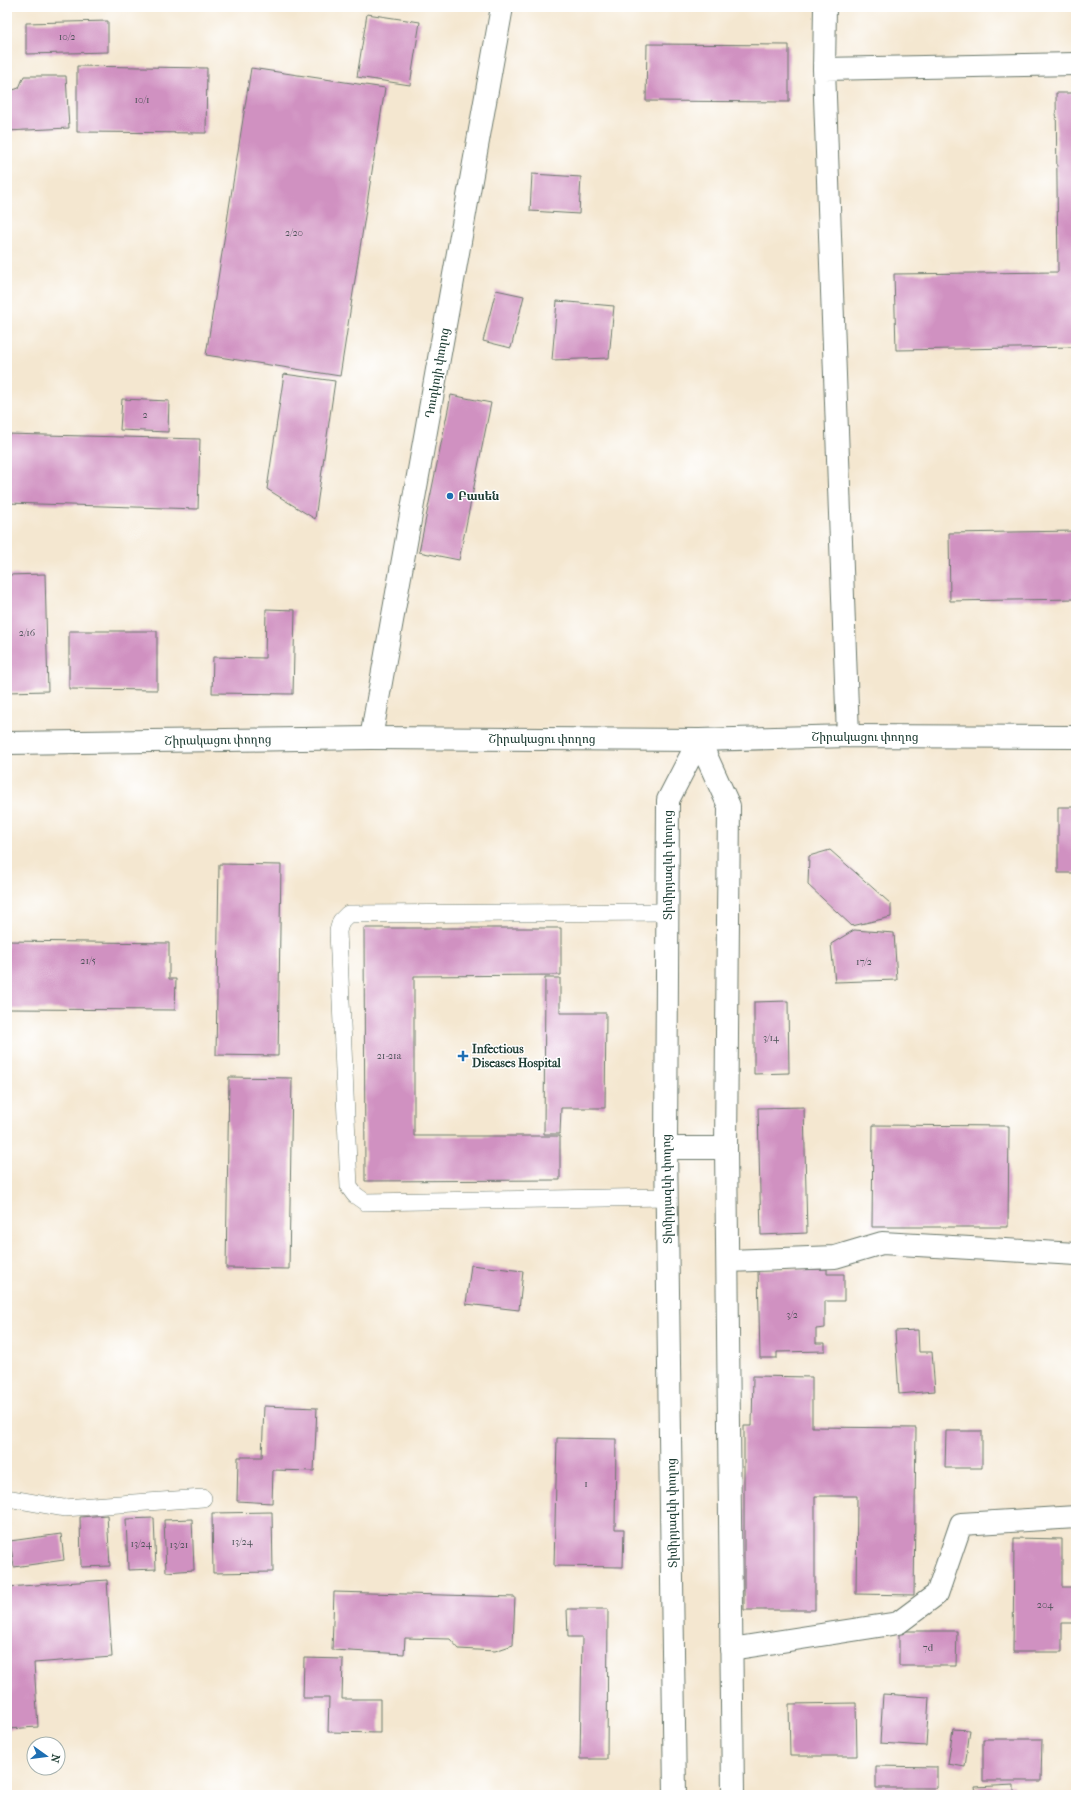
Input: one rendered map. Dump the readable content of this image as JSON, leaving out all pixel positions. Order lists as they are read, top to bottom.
{
  "streets": {
    "street": ["Դուդկոյի փողոց", "Շիրակացու փողոց", "Տիմիրյազևի փողոց"]
  },
  "crossings": [
    ["Դուդկոյի փողոց", "Շիրակացու փողոց"],
    ["Շիրակացու փողոց", "Տիմիրյազևի փողոց"]
  ],
  "places": {
    "other": ["Բասեն"],
    "health": ["Infectious Diseases Hospital"]
  },
  "house_numbers": [
    "10/2",
    "10/1",
    "2/20",
    "2",
    "2/16",
    "21/5",
    "17/2",
    "3/14",
    "21-21a",
    "3/2",
    "1",
    "13/24",
    "13/24",
    "13/21",
    "204",
    "7d"
  ],
  "north": "right"
}
